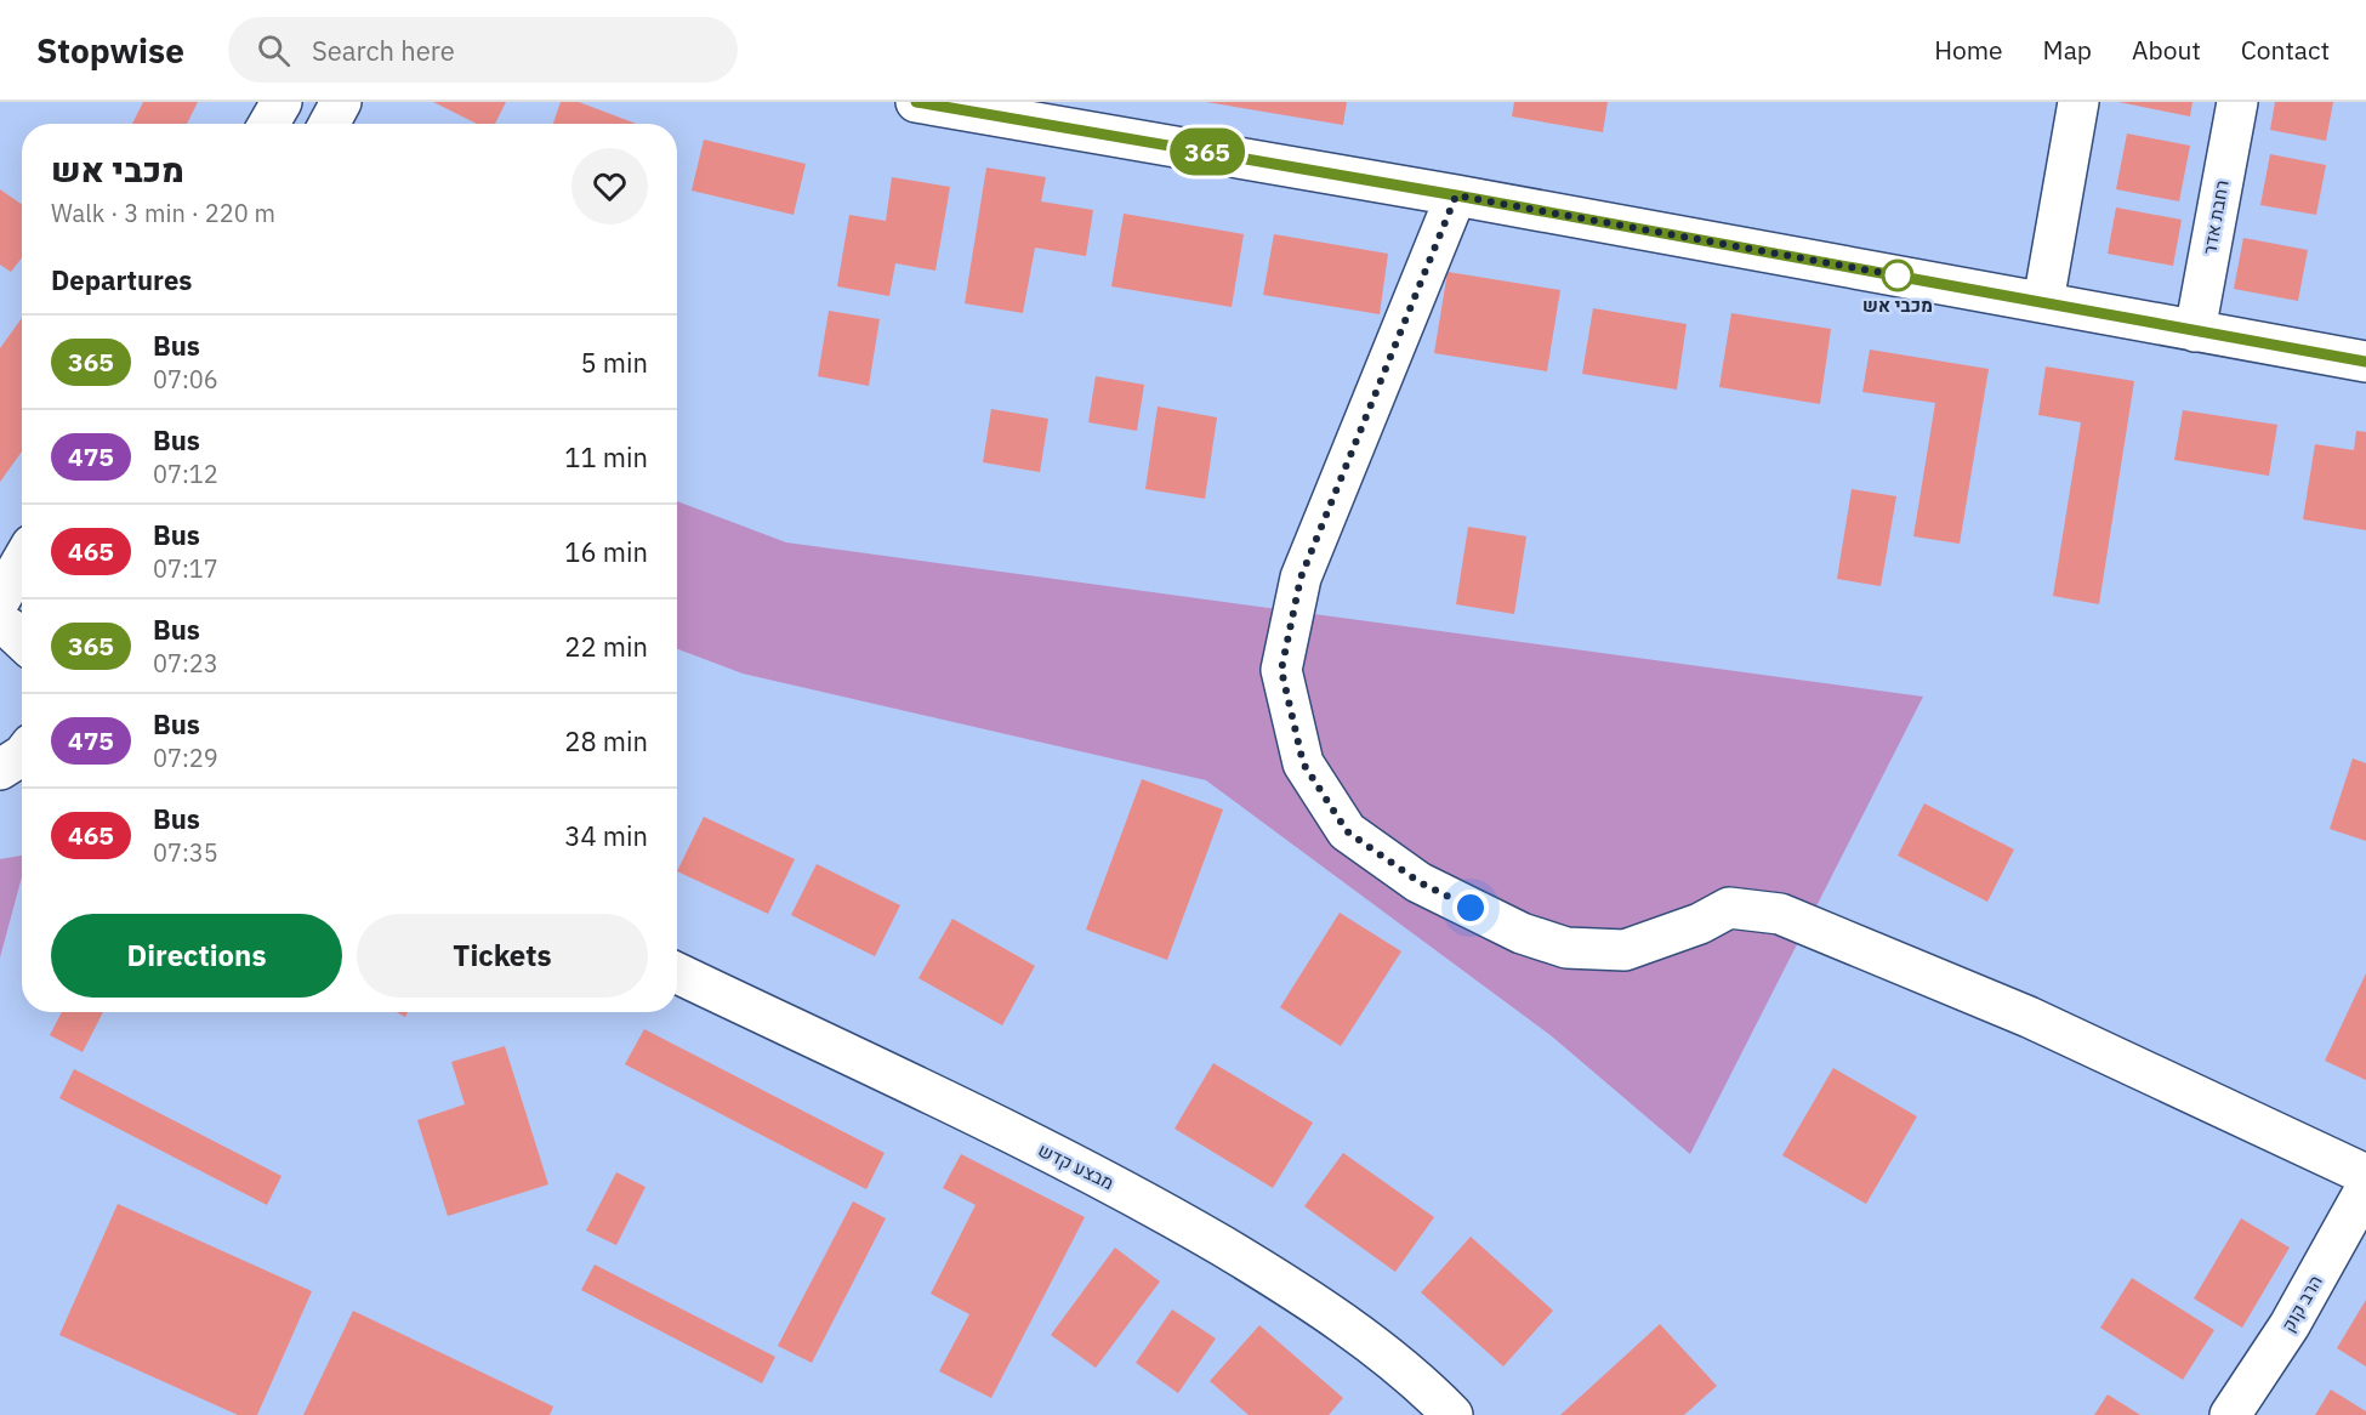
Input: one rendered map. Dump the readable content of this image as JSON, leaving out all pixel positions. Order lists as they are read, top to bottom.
{
  "streets": {
    "street": ["רחבת אדר", "מבצע קדש", "הרב קוק"]
  },
  "places": ["מכבי אש"],
  "lines": ["bus line 365"],
  "page": {
    "header": "Stopwise",
    "search": "Search here",
    "nav": [
      "Home",
      "Map",
      "About",
      "Contact"
    ],
    "on_map": "365",
    "heading": [
      ["מכבי אש", "Walk · 3 min · 220 m"],
      "Departures"
    ],
    "list": [
      {
        "mark": "365",
        "name": "Bus",
        "note": "07:06",
        "value": "5 min"
      },
      {
        "mark": "475",
        "name": "Bus",
        "note": "07:12",
        "value": "11 min"
      },
      {
        "mark": "465",
        "name": "Bus",
        "note": "07:17",
        "value": "16 min"
      },
      {
        "mark": "365",
        "name": "Bus",
        "note": "07:23",
        "value": "22 min"
      },
      {
        "mark": "475",
        "name": "Bus",
        "note": "07:29",
        "value": "28 min"
      },
      {
        "mark": "465",
        "name": "Bus",
        "note": "07:35",
        "value": "34 min"
      }
    ],
    "buttons": ["Directions", "Tickets"]
  }
}
